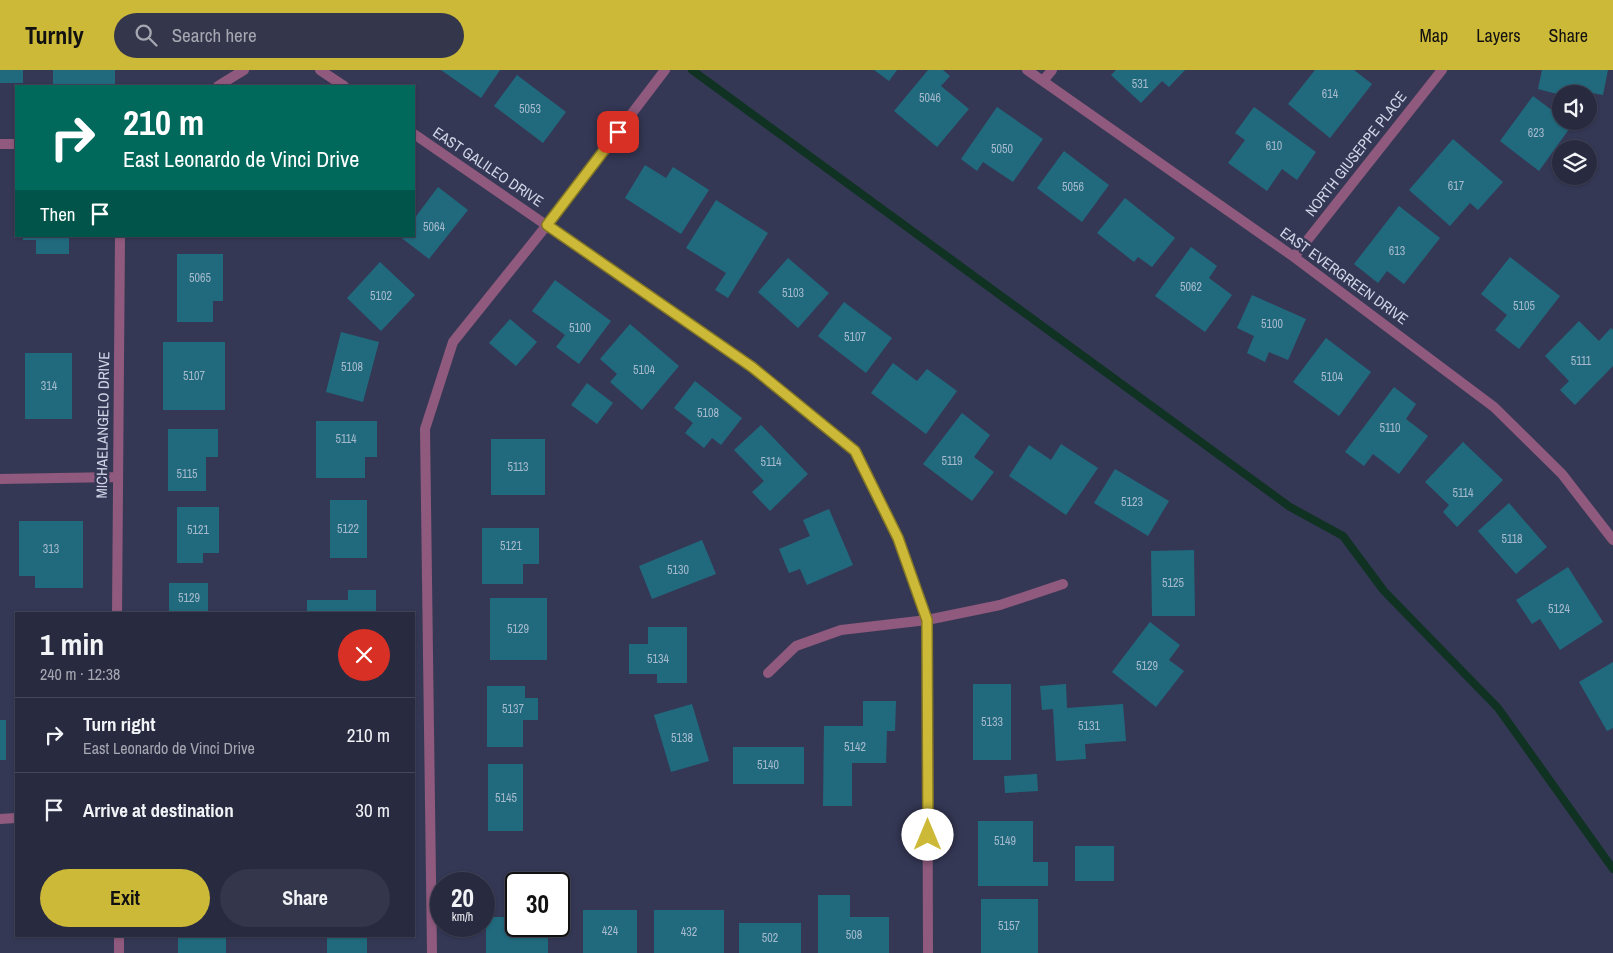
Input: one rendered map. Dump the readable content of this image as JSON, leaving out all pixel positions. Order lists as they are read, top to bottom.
{
  "streets": {
    "street": [
      "NORTH GIUSEPPE PLACE",
      "EAST GALILEO DRIVE",
      "EAST EVERGREEN DRIVE",
      "MICHAELANGELO DRIVE"
    ]
  },
  "crossings": [
    ["NORTH GIUSEPPE PLACE", "EAST EVERGREEN DRIVE"]
  ],
  "house_numbers": [
    "531",
    "614",
    "5046",
    "5053",
    "623",
    "610",
    "5050",
    "617",
    "5056",
    "5064",
    "613",
    "5065",
    "5062",
    "5103",
    "5102",
    "5105",
    "5100",
    "5100",
    "5107",
    "5111",
    "5108",
    "5104",
    "5107",
    "5104",
    "314",
    "5108",
    "5110",
    "5114",
    "5119",
    "5114",
    "5113",
    "5115",
    "5114",
    "5123",
    "5122",
    "5121",
    "5118",
    "5121",
    "313",
    "5130",
    "5125",
    "5129",
    "5124",
    "5129",
    "5134",
    "5129",
    "5137",
    "5133",
    "5131",
    "5138",
    "5142",
    "5140",
    "5145",
    "5149",
    "5157",
    "424",
    "432",
    "508",
    "502"
  ],
  "page": {
    "header": "Turnly",
    "search": "Search here",
    "nav": ["Map", "Layers", "Share"],
    "turn": ["210 m", "East Leonardo de Vinci Drive"],
    "then": "Then",
    "heading": ["1 min", "240 m · 12:38"],
    "list": [
      {
        "name": "Turn right",
        "note": "East Leonardo de Vinci Drive",
        "value": "210 m"
      },
      {
        "name": "Arrive at destination",
        "value": "30 m"
      }
    ],
    "buttons": ["Exit", "Share"],
    "speed": "20 km/h",
    "limit": "30"
  }
}
